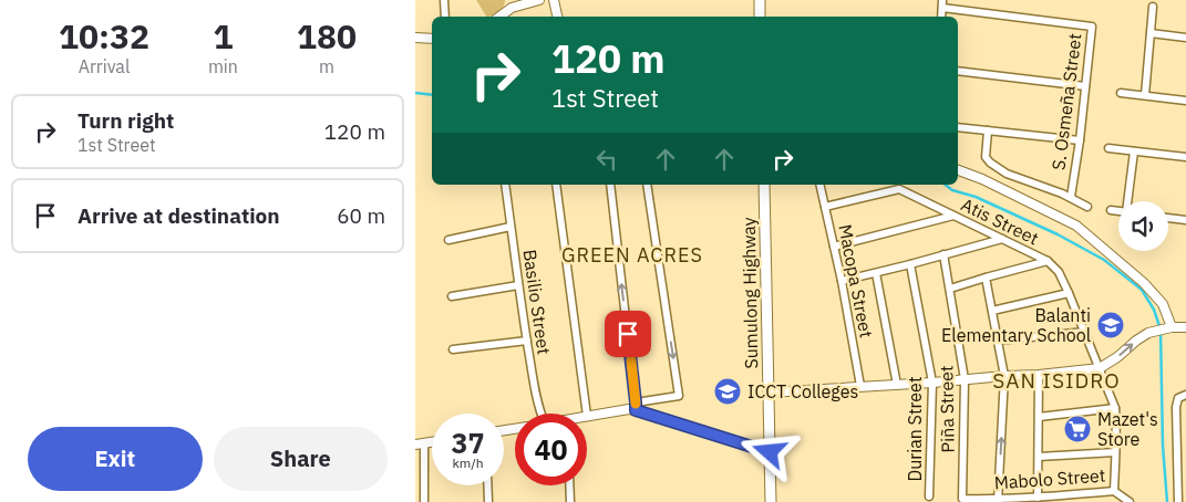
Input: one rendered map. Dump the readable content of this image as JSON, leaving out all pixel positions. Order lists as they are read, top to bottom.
{
  "streets": {
    "main road": ["Sumulong Highway"],
    "street": [
      "S. Osmeña Street",
      "Atis Street",
      "Macopa Street",
      "Basilio Street",
      "Piña Street",
      "Durian Street",
      "Mabolo Street"
    ]
  },
  "crossings": [
    ["Atis Street", "Macopa Street"],
    ["Atis Street", "Mabolo Street"],
    ["Piña Street", "Mabolo Street"]
  ],
  "districts": ["GREEN ACRES", "SAN ISIDRO"],
  "places": {
    "school or university": ["Balanti Elementary School", "ICCT Colleges"],
    "supermarket": ["Mazet's Store"]
  },
  "page": {
    "eta": [
      "10:32",
      "Arrival",
      "1",
      "min",
      "180",
      "m"
    ],
    "turn": ["120 m", "1st Street"],
    "list": [
      {
        "name": "Turn right",
        "note": "1st Street",
        "value": "120 m"
      },
      {
        "name": "Arrive at destination",
        "value": "60 m"
      }
    ],
    "speed": "37 km/h",
    "limit": "40",
    "buttons": ["Exit", "Share"]
  }
}
